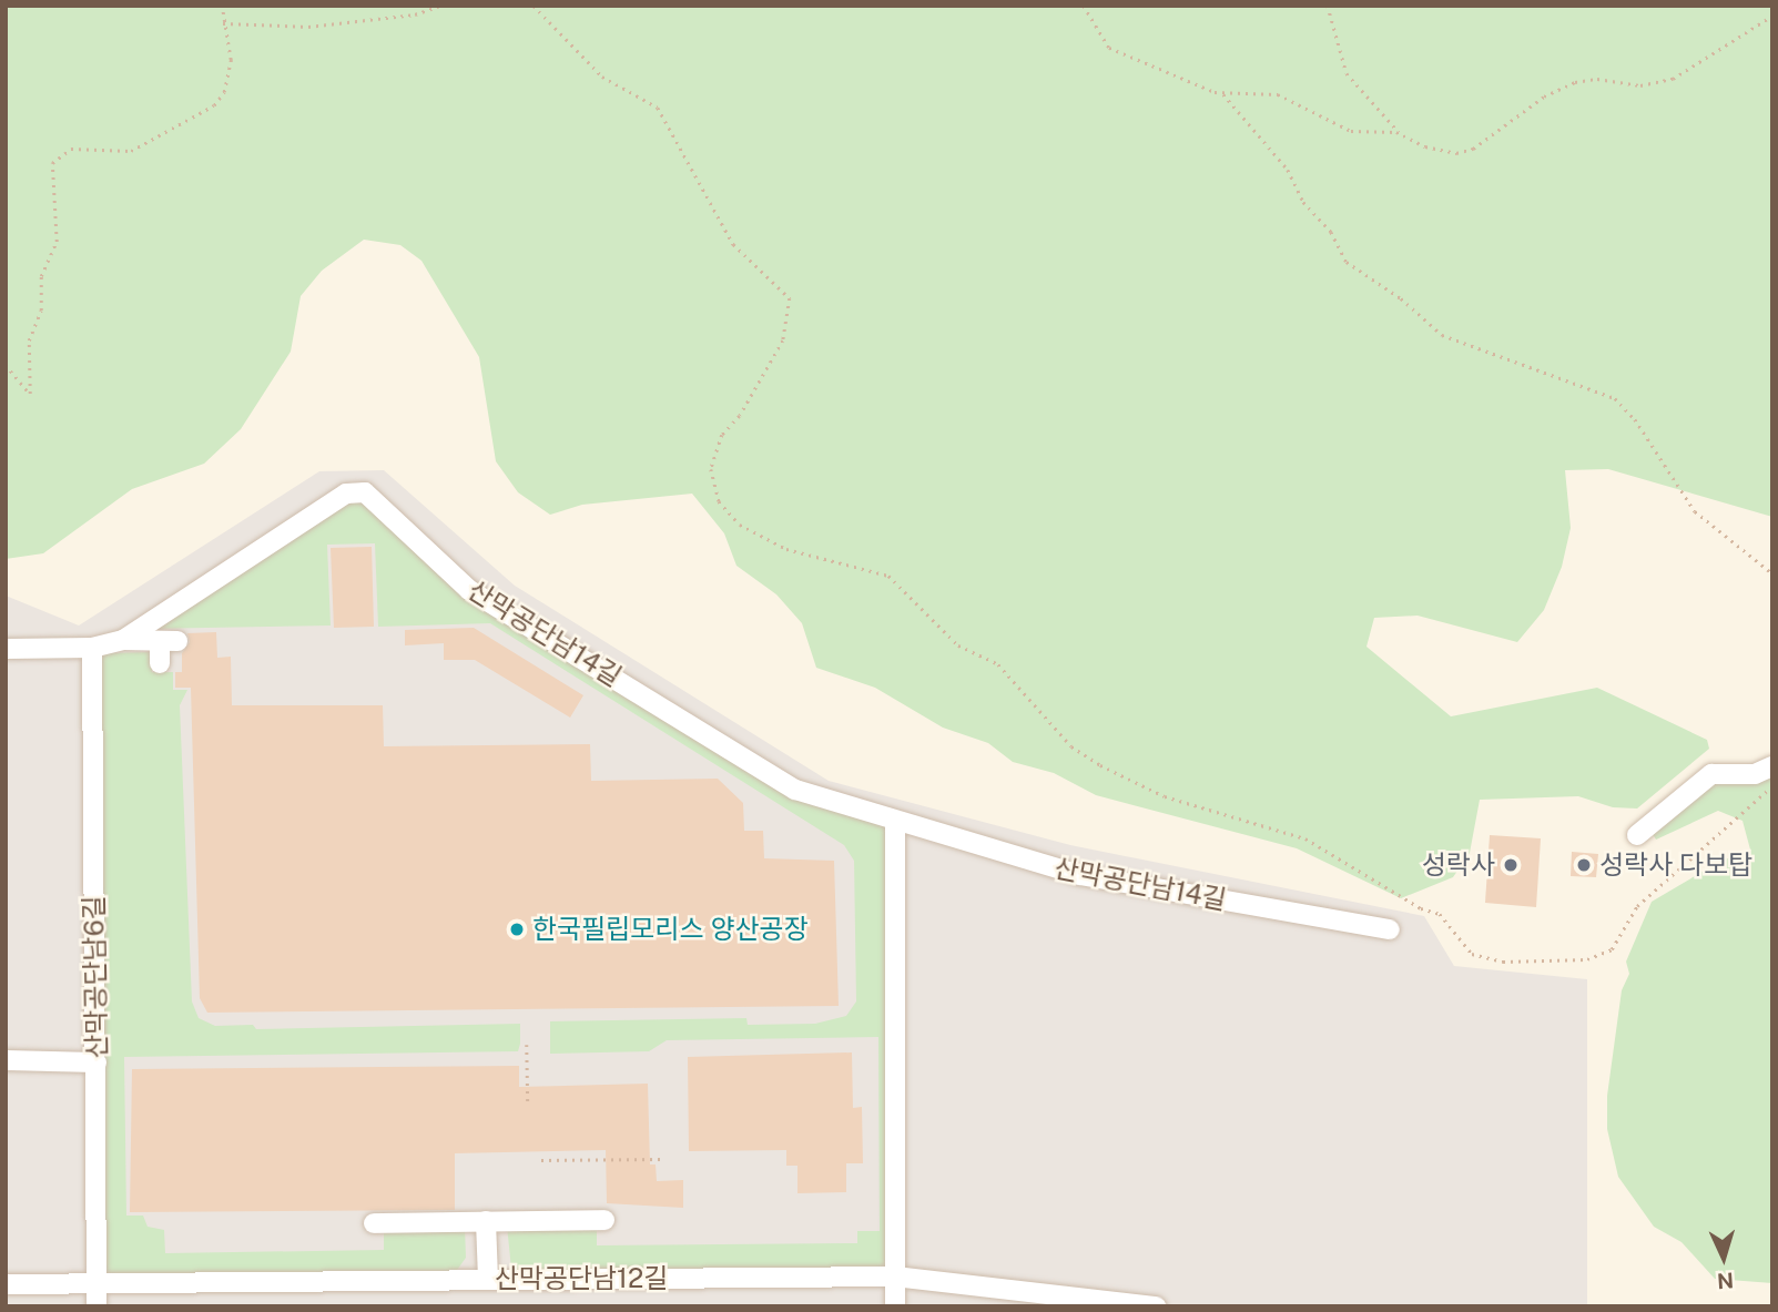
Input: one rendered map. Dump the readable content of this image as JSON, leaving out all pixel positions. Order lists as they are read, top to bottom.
{
  "streets": {
    "street": ["산막공단남14길", "산막공단남6길", "산막공단남12길"]
  },
  "crossings": [
    ["산막공단남14길", "산막공단남6길"],
    ["산막공단남6길", "산막공단남12길"]
  ],
  "places": ["성락사", "성락사 다보탑", "한국필립모리스 양산공장"],
  "north": "bottom"
}
